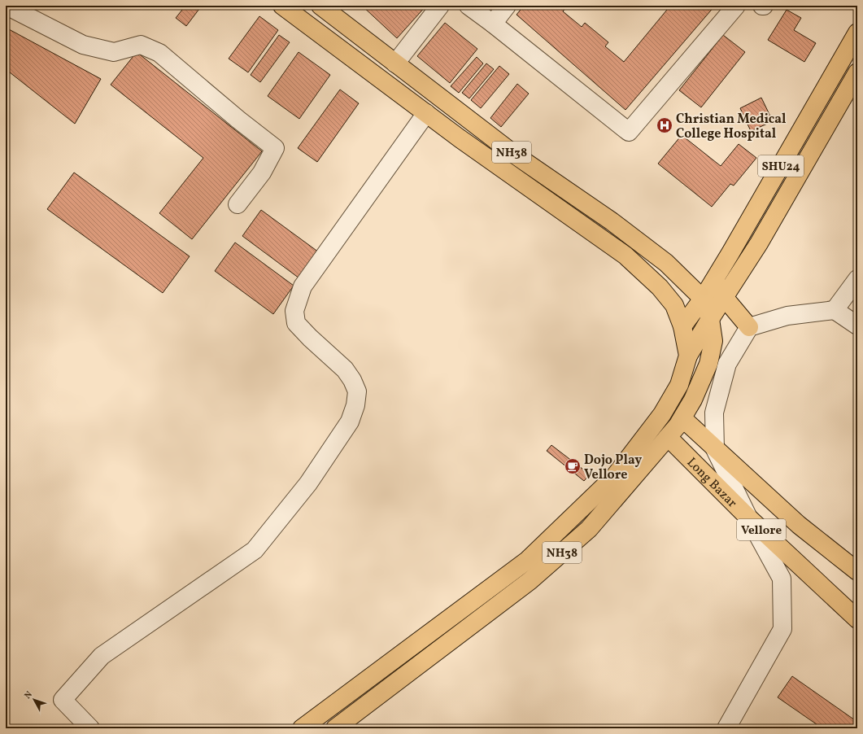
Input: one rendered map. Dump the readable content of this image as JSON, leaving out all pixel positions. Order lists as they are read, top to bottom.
{
  "streets": {
    "main road": [
      "NH38",
      "SHU24",
      "Long Bazar",
      "Vellore"
    ]
  },
  "crossings": [
    ["NH38", "SHU24"],
    ["NH38", "Long Bazar"]
  ],
  "places": {
    "hospital": ["Christian Medical College Hospital"],
    "cafe": ["Dojo Play Vellore"]
  },
  "north": "top left"
}
